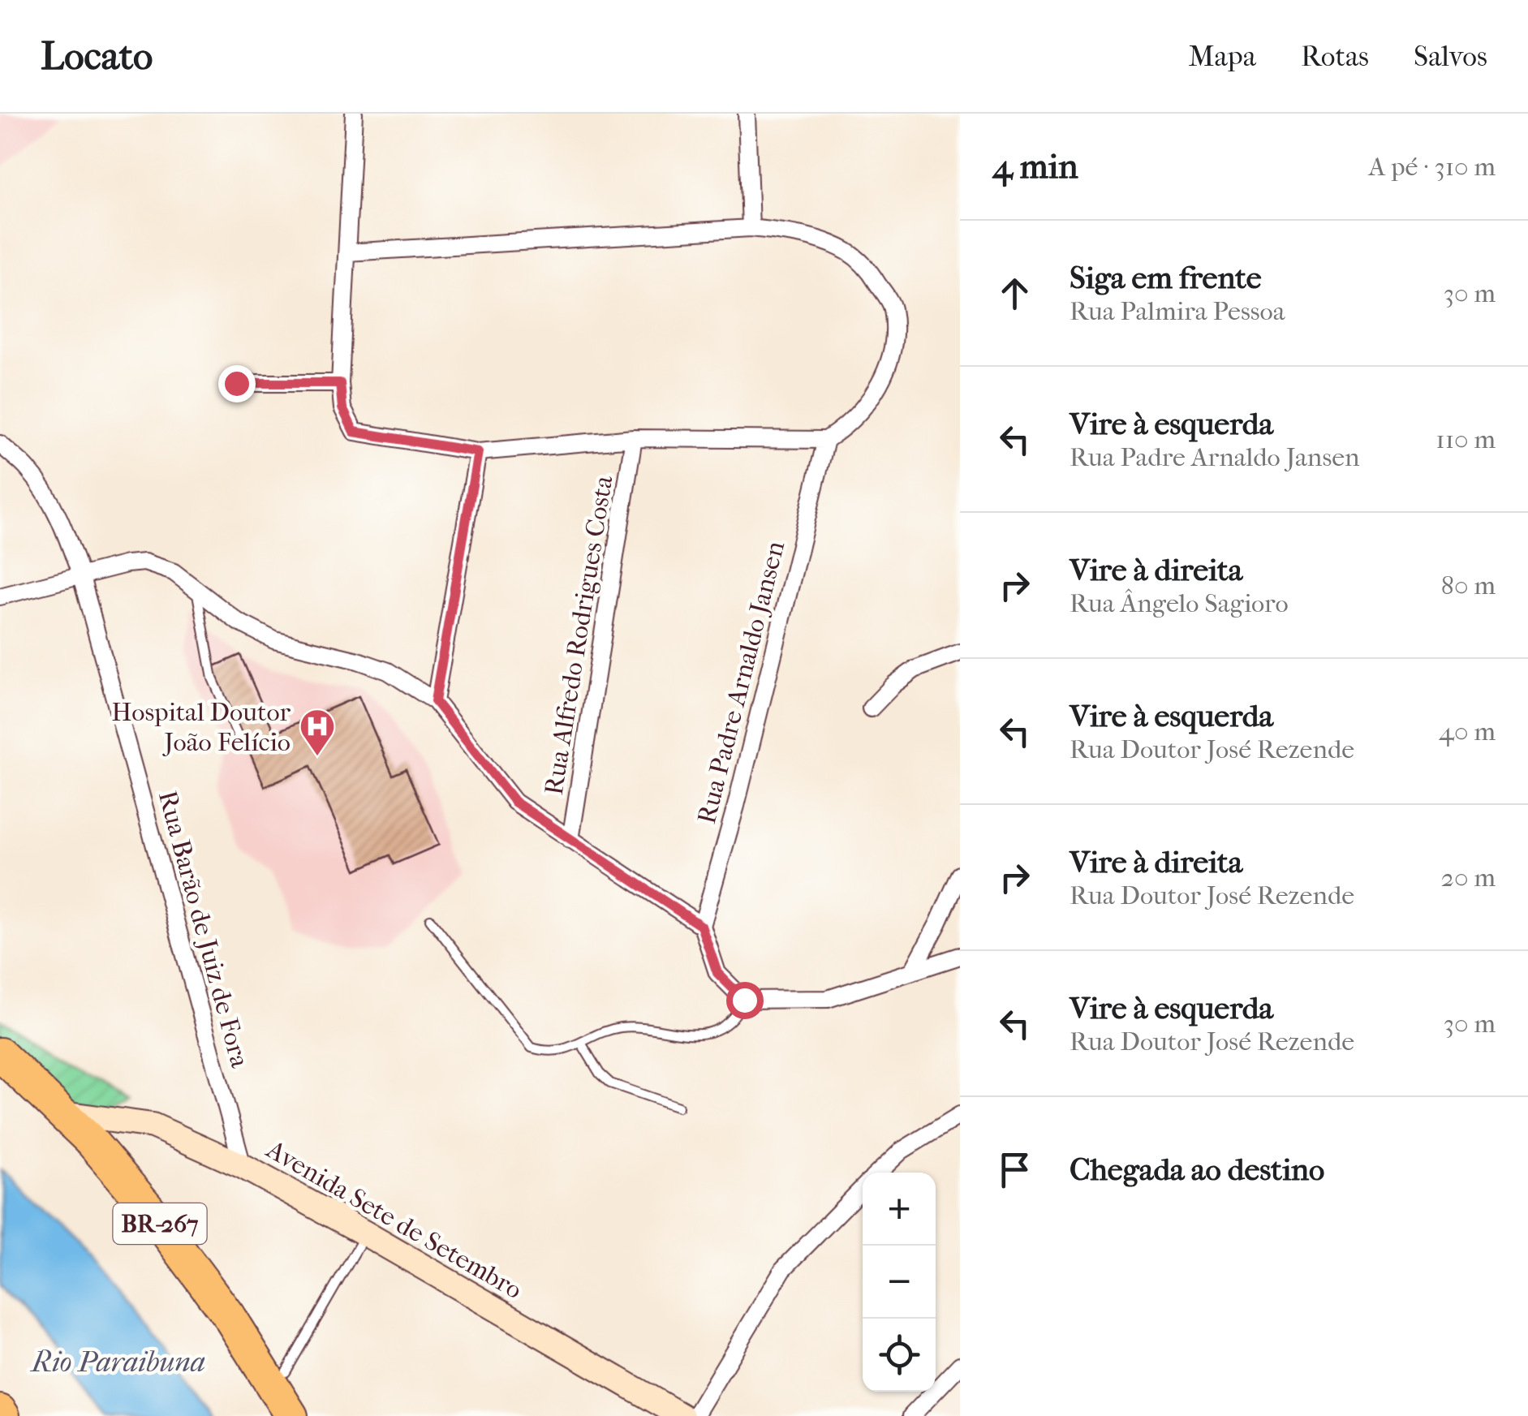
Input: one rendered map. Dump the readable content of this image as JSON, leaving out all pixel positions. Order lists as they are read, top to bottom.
{
  "streets": {
    "highway": ["BR-267"],
    "street": [
      "Rua Alfredo Rodrigues Costa",
      "Rua Padre Arnaldo Jansen",
      "Rua Barão de Juiz de Fora",
      "Avenida Sete de Setembro"
    ]
  },
  "crossings": [
    ["Rua Barão de Juiz de Fora", "Avenida Sete de Setembro"],
    ["Avenida Sete de Setembro", "BR-267"]
  ],
  "water": ["Rio Paraibuna"],
  "places": {
    "hospital": ["Hospital Doutor João Felício"]
  },
  "page": {
    "header": "Locato",
    "nav": ["Mapa", "Rotas", "Salvos"],
    "heading": ["4 min", "A pé · 310 m"],
    "list": [
      ["Siga em frente", "Rua Palmira Pessoa", "30 m"],
      ["Vire à esquerda", "Rua Padre Arnaldo Jansen", "110 m"],
      ["Vire à direita", "Rua Ângelo Sagioro", "80 m"],
      ["Vire à esquerda", "Rua Doutor José Rezende", "40 m"],
      ["Vire à direita", "Rua Doutor José Rezende", "20 m"],
      ["Vire à esquerda", "Rua Doutor José Rezende", "30 m"],
      "Chegada ao destino"
    ],
    "map_buttons": ["+", "−"]
  }
}
